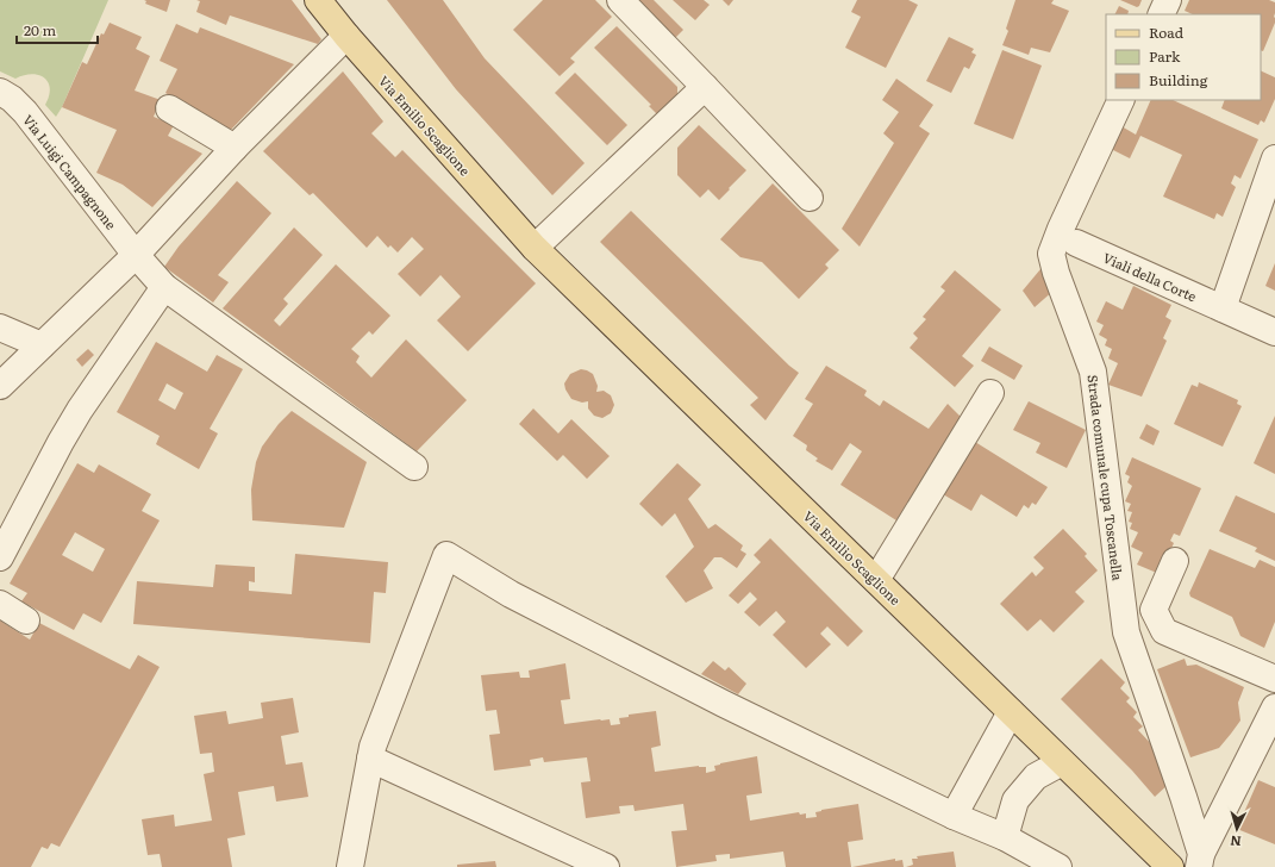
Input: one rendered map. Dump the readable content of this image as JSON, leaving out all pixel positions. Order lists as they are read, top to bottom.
{
  "streets": {
    "main road": ["Via Emilio Scaglione"],
    "street": ["Via Luigi Campagnone", "Viali della Corte", "Strada comunale cupa Toscanella"]
  },
  "legend": ["Road", "Park", "Building"],
  "scale_bar": "20 m",
  "north": "bottom"
}
